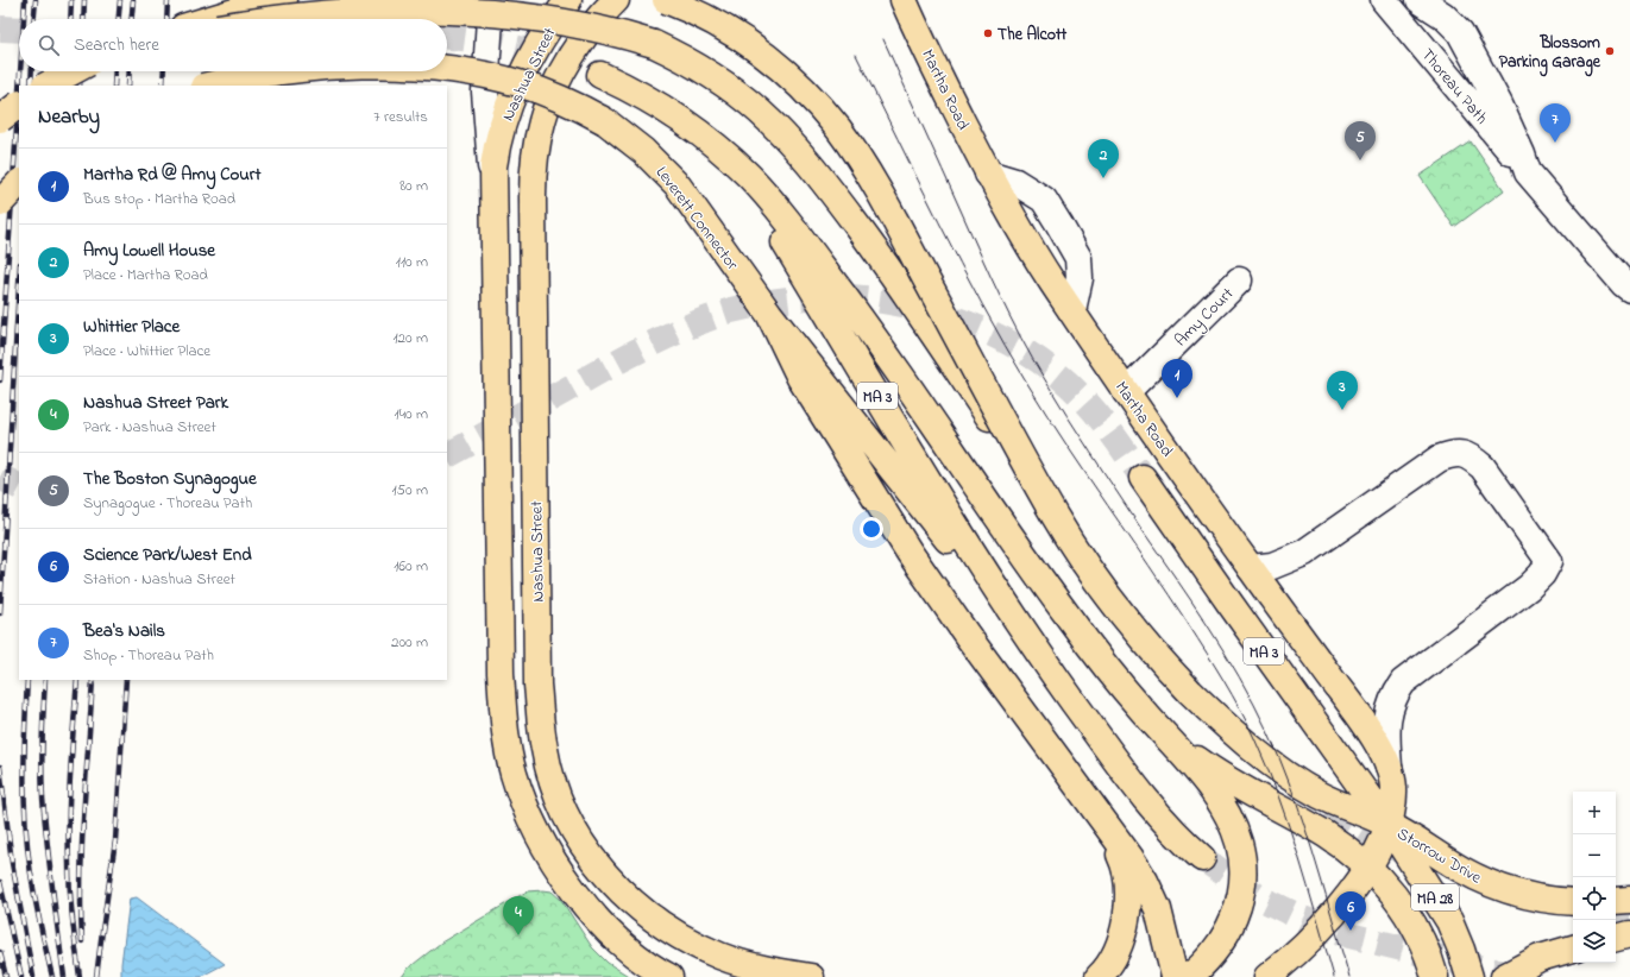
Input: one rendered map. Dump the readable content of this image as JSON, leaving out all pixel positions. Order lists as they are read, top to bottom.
{
  "streets": {
    "main road": [
      "Nashua Street",
      "Martha Road",
      "Leverett Connector",
      "MA 3",
      "Storrow Drive",
      "MA 28"
    ],
    "street": ["Thoreau Path", "Amy Court"]
  },
  "crossings": [
    ["Martha Road", "Amy Court"],
    ["Martha Road", "MA 3"],
    ["Martha Road", "Storrow Drive"],
    ["Martha Road", "MA 28"],
    ["MA 3", "Storrow Drive"],
    ["MA 3", "MA 28"],
    ["Storrow Drive", "MA 28"]
  ],
  "places": ["The Alcott", "Blossom Parking Garage"],
  "page": {
    "search": "Search here",
    "heading": ["Nearby", "7 results"],
    "pins": [
      "7",
      "5",
      "2",
      "1",
      "3",
      "6",
      "4"
    ],
    "list": [
      {
        "mark": "1",
        "name": "Martha Rd @ Amy Court",
        "note": "Bus stop · Martha Road",
        "value": "80 m"
      },
      {
        "mark": "2",
        "name": "Amy Lowell House",
        "note": "Place · Martha Road",
        "value": "110 m"
      },
      {
        "mark": "3",
        "name": "Whittier Place",
        "note": "Place · Whittier Place",
        "value": "120 m"
      },
      {
        "mark": "4",
        "name": "Nashua Street Park",
        "note": "Park · Nashua Street",
        "value": "140 m"
      },
      {
        "mark": "5",
        "name": "The Boston Synagogue",
        "note": "Synagogue · Thoreau Path",
        "value": "150 m"
      },
      {
        "mark": "6",
        "name": "Science Park/West End",
        "note": "Station · Nashua Street",
        "value": "160 m"
      },
      {
        "mark": "7",
        "name": "Bea's Nails",
        "note": "Shop · Thoreau Path",
        "value": "200 m"
      }
    ],
    "map_buttons": ["+", "−"]
  }
}
